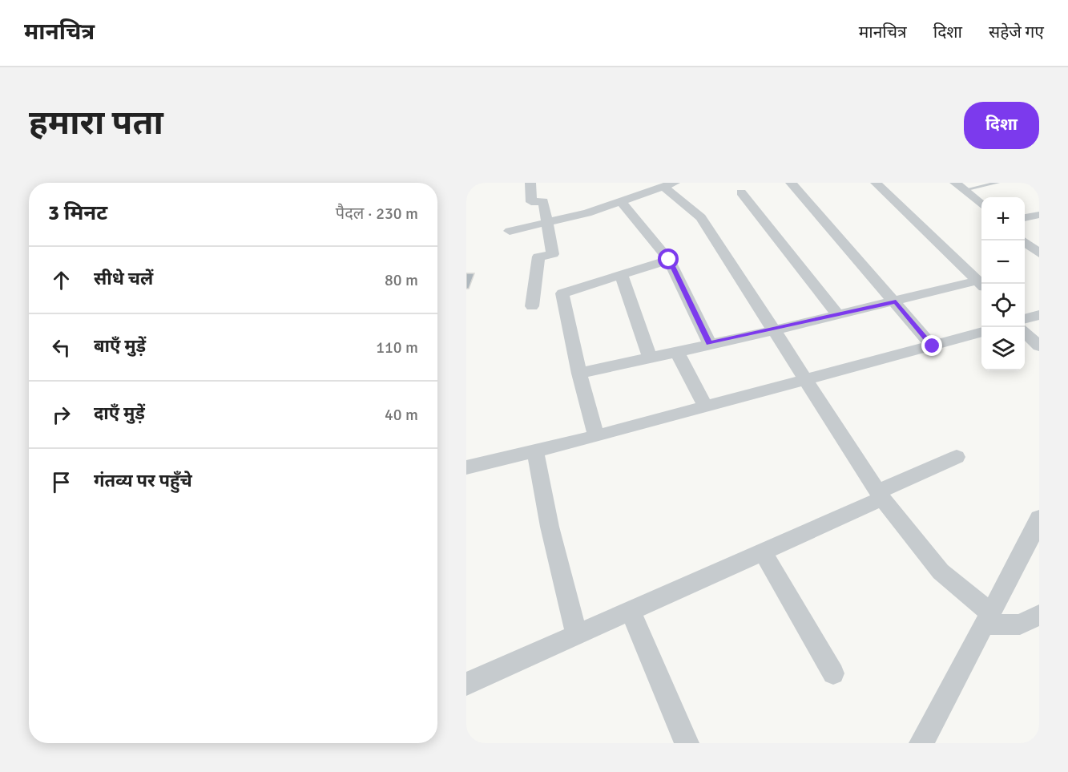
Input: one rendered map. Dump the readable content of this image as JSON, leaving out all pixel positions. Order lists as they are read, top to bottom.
{
  "page": {
    "header": "मानचित्र",
    "nav": ["मानचित्र", "दिशा", "सहेजे गए"],
    "buttons": "दिशा",
    "title": "हमारा पता",
    "heading": ["3 मिनट", "पैदल · 230 m"],
    "map_buttons": ["+", "−"],
    "list": [
      ["सीधे चलें", "80 m"],
      ["बाएँ मुड़ें", "110 m"],
      ["दाएँ मुड़ें", "40 m"],
      "गंतव्य पर पहुँचे"
    ]
  }
}
